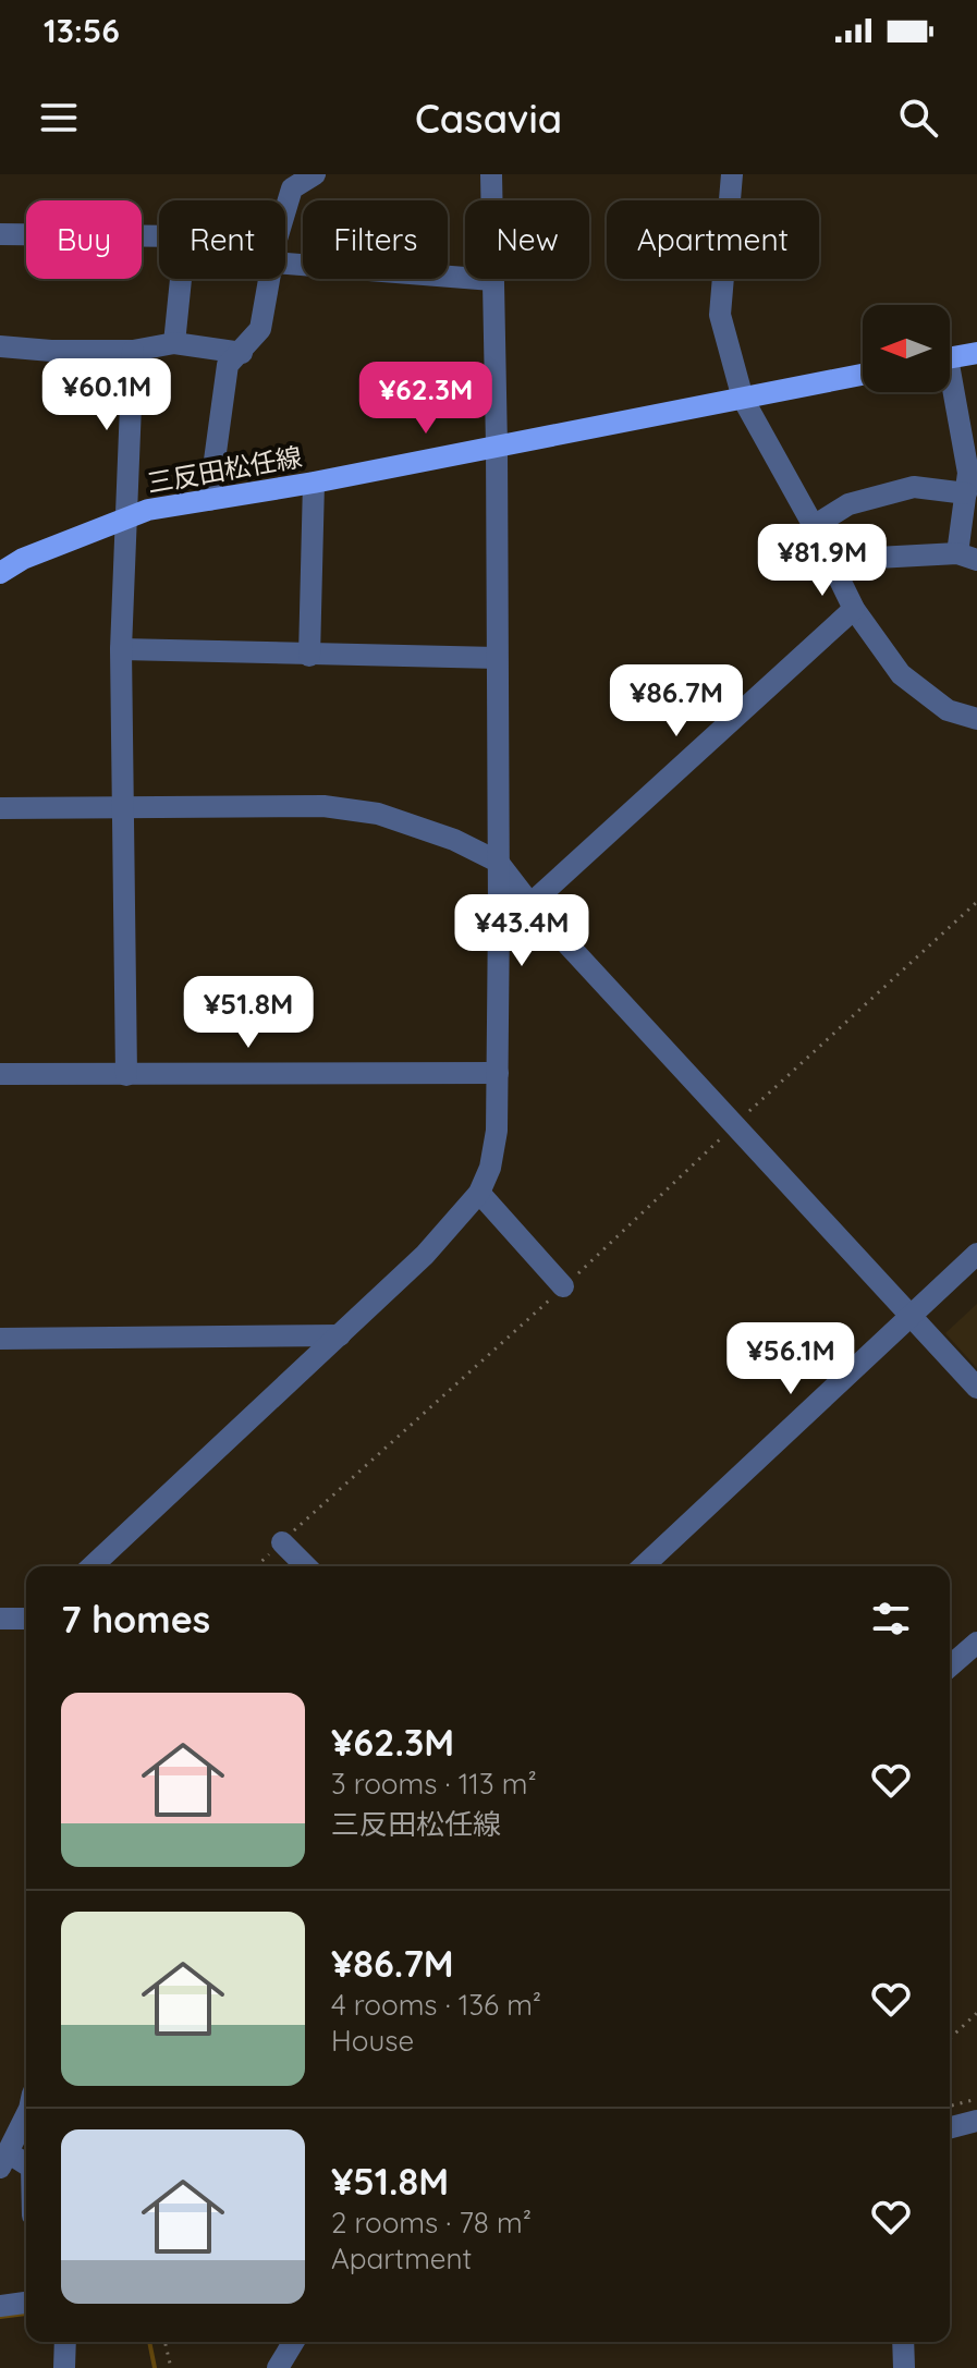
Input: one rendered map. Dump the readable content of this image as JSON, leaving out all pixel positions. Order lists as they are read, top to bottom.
{
  "streets": {
    "main road": ["三反田松任線"]
  },
  "north": "left",
  "page": {
    "status": "13:56",
    "header": "Casavia",
    "chip": [
      "Buy",
      "Rent",
      "Filters",
      "New",
      "Apartment"
    ],
    "price": [
      "¥60.1M",
      "¥62.3M",
      "¥81.9M",
      "¥86.7M",
      "¥43.4M",
      "¥51.8M",
      "¥56.1M"
    ],
    "heading": "7 homes",
    "list": [
      {
        "name": "¥62.3M",
        "note": "3 rooms · 113 m² · 三反田松任線"
      },
      {
        "name": "¥86.7M",
        "note": "4 rooms · 136 m² · House"
      },
      {
        "name": "¥51.8M",
        "note": "2 rooms · 78 m² · Apartment"
      }
    ]
  }
}
